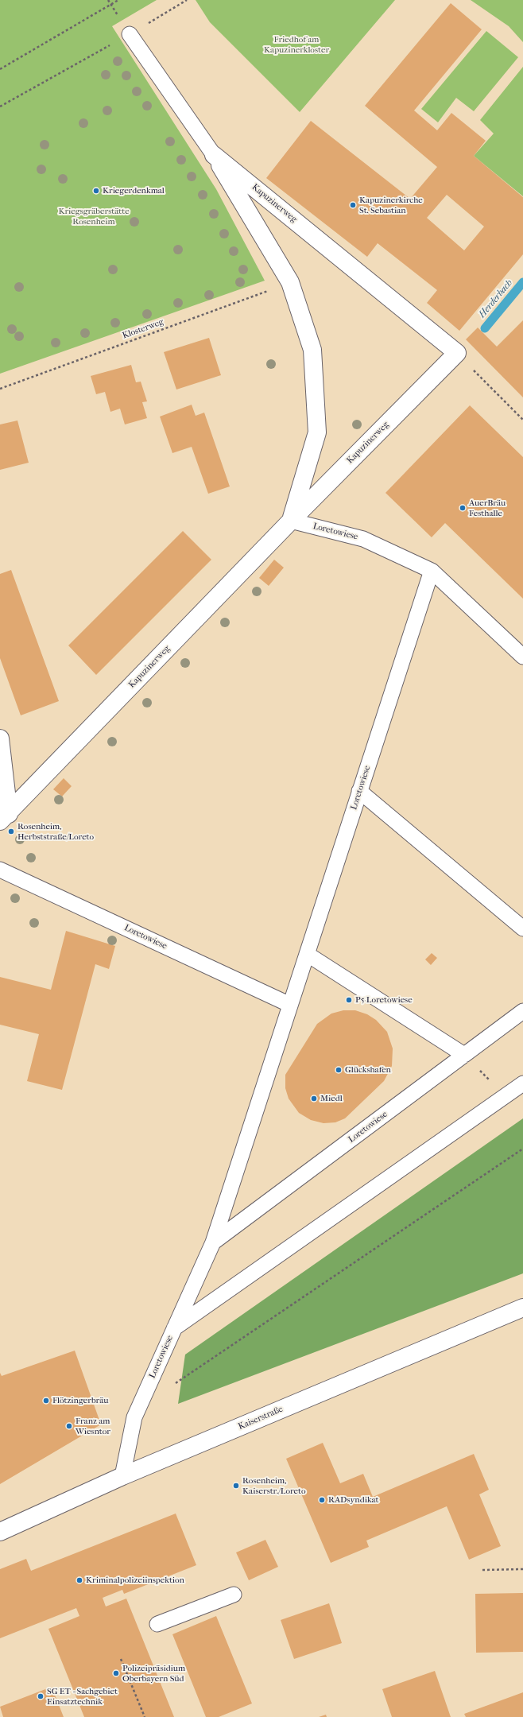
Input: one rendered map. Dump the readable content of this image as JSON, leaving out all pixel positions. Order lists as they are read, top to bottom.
{
  "streets": {
    "street": ["Kapuzinerweg", "Kaiserstraße"],
    "lane": ["Loretowiese"],
    "path": ["Klosterweg"]
  },
  "crossings": [
    ["Kapuzinerweg", "Klosterweg"],
    ["Kapuzinerweg", "Loretowiese"],
    ["Loretowiese", "Kaiserstraße"]
  ],
  "water": ["Herderbach"],
  "parks": ["Friedhof am Kapuzinerkloster", "Kriegsgräberstätte Rosenheim"],
  "places": [
    "Kriegerdenkmal",
    "Kapuzinerkirche St. Sebastian",
    "AuerBräu Festhalle",
    "Rosenheim, Herbststraße/Loreto",
    "P5 Loretowiese",
    "Glückshafen",
    "Miedl",
    "Flötzingerbräu",
    "Franz am Wiesntor",
    "Rosenheim, Kaiserstr./Loreto",
    "RADsyndikat",
    "Kriminalpolizeiinspektion",
    "Polizeipräsidium Oberbayern Süd",
    "SG ET - Sachgebiet Einsatztechnik"
  ]
}
